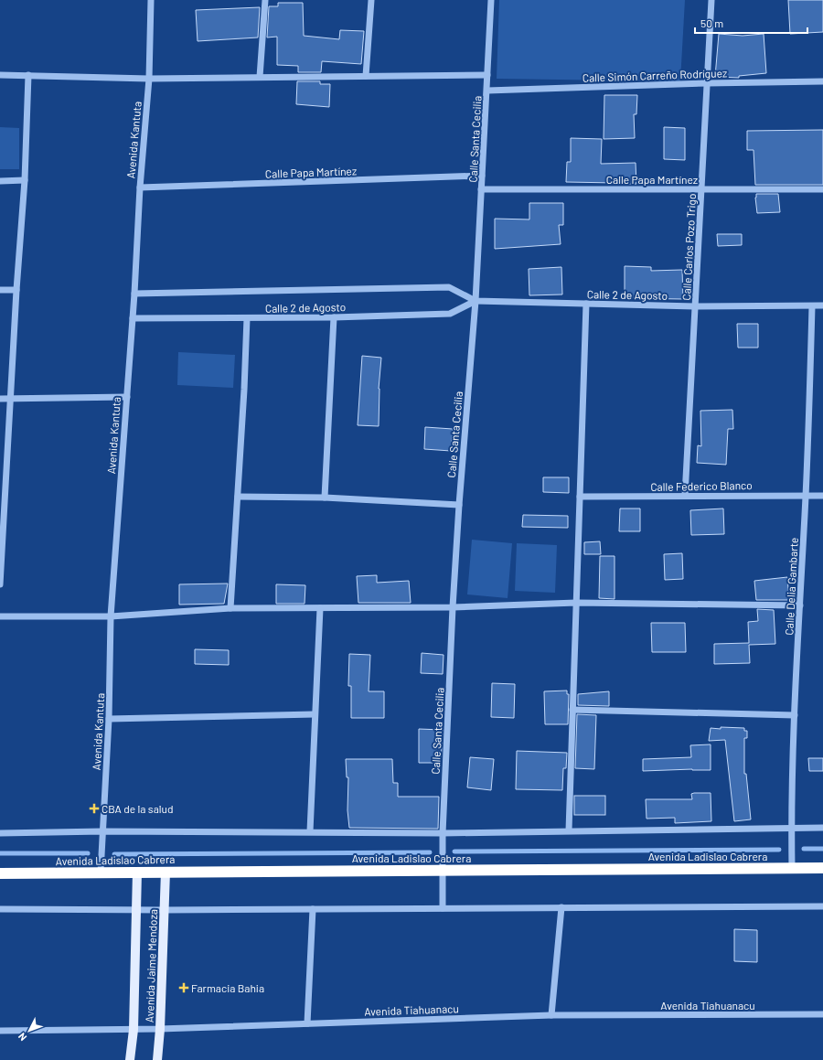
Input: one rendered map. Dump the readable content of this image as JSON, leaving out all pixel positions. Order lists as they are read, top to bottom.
{
  "streets": {
    "highway": ["Avenida Ladislao Cabrera"],
    "main road": ["Avenida Jaime Mendoza"],
    "street": [
      "Calle Simón Carreño Rodríguez",
      "Calle Santa Cecilia",
      "Avenida Kantuta",
      "Calle Papa Martínez",
      "Calle Carlos Pozo Trigo",
      "Calle 2 de Agosto",
      "Calle Federico Blanco",
      "Calle Delia Gambarte",
      "Avenida Tiahuanacu"
    ]
  },
  "crossings": [
    ["Calle Simón Carreño Rodríguez", "Calle Santa Cecilia"],
    ["Calle Simón Carreño Rodríguez", "Calle Carlos Pozo Trigo"],
    ["Calle Santa Cecilia", "Calle Papa Martínez"],
    ["Calle Santa Cecilia", "Calle 2 de Agosto"],
    ["Calle Santa Cecilia", "Avenida Ladislao Cabrera"],
    ["Avenida Kantuta", "Calle Papa Martínez"],
    ["Avenida Kantuta", "Calle 2 de Agosto"],
    ["Avenida Kantuta", "Avenida Ladislao Cabrera"],
    ["Calle Papa Martínez", "Calle Carlos Pozo Trigo"],
    ["Calle Carlos Pozo Trigo", "Calle 2 de Agosto"],
    ["Calle Carlos Pozo Trigo", "Calle Federico Blanco"],
    ["Calle 2 de Agosto", "Calle Delia Gambarte"],
    ["Calle Federico Blanco", "Calle Delia Gambarte"],
    ["Calle Delia Gambarte", "Avenida Ladislao Cabrera"],
    ["Avenida Ladislao Cabrera", "Avenida Jaime Mendoza"],
    ["Avenida Jaime Mendoza", "Avenida Tiahuanacu"]
  ],
  "places": {
    "health": ["CBA de la salud", "Farmacia Bahia"]
  },
  "scale_bar": "50 m",
  "north": "bottom left"
}
